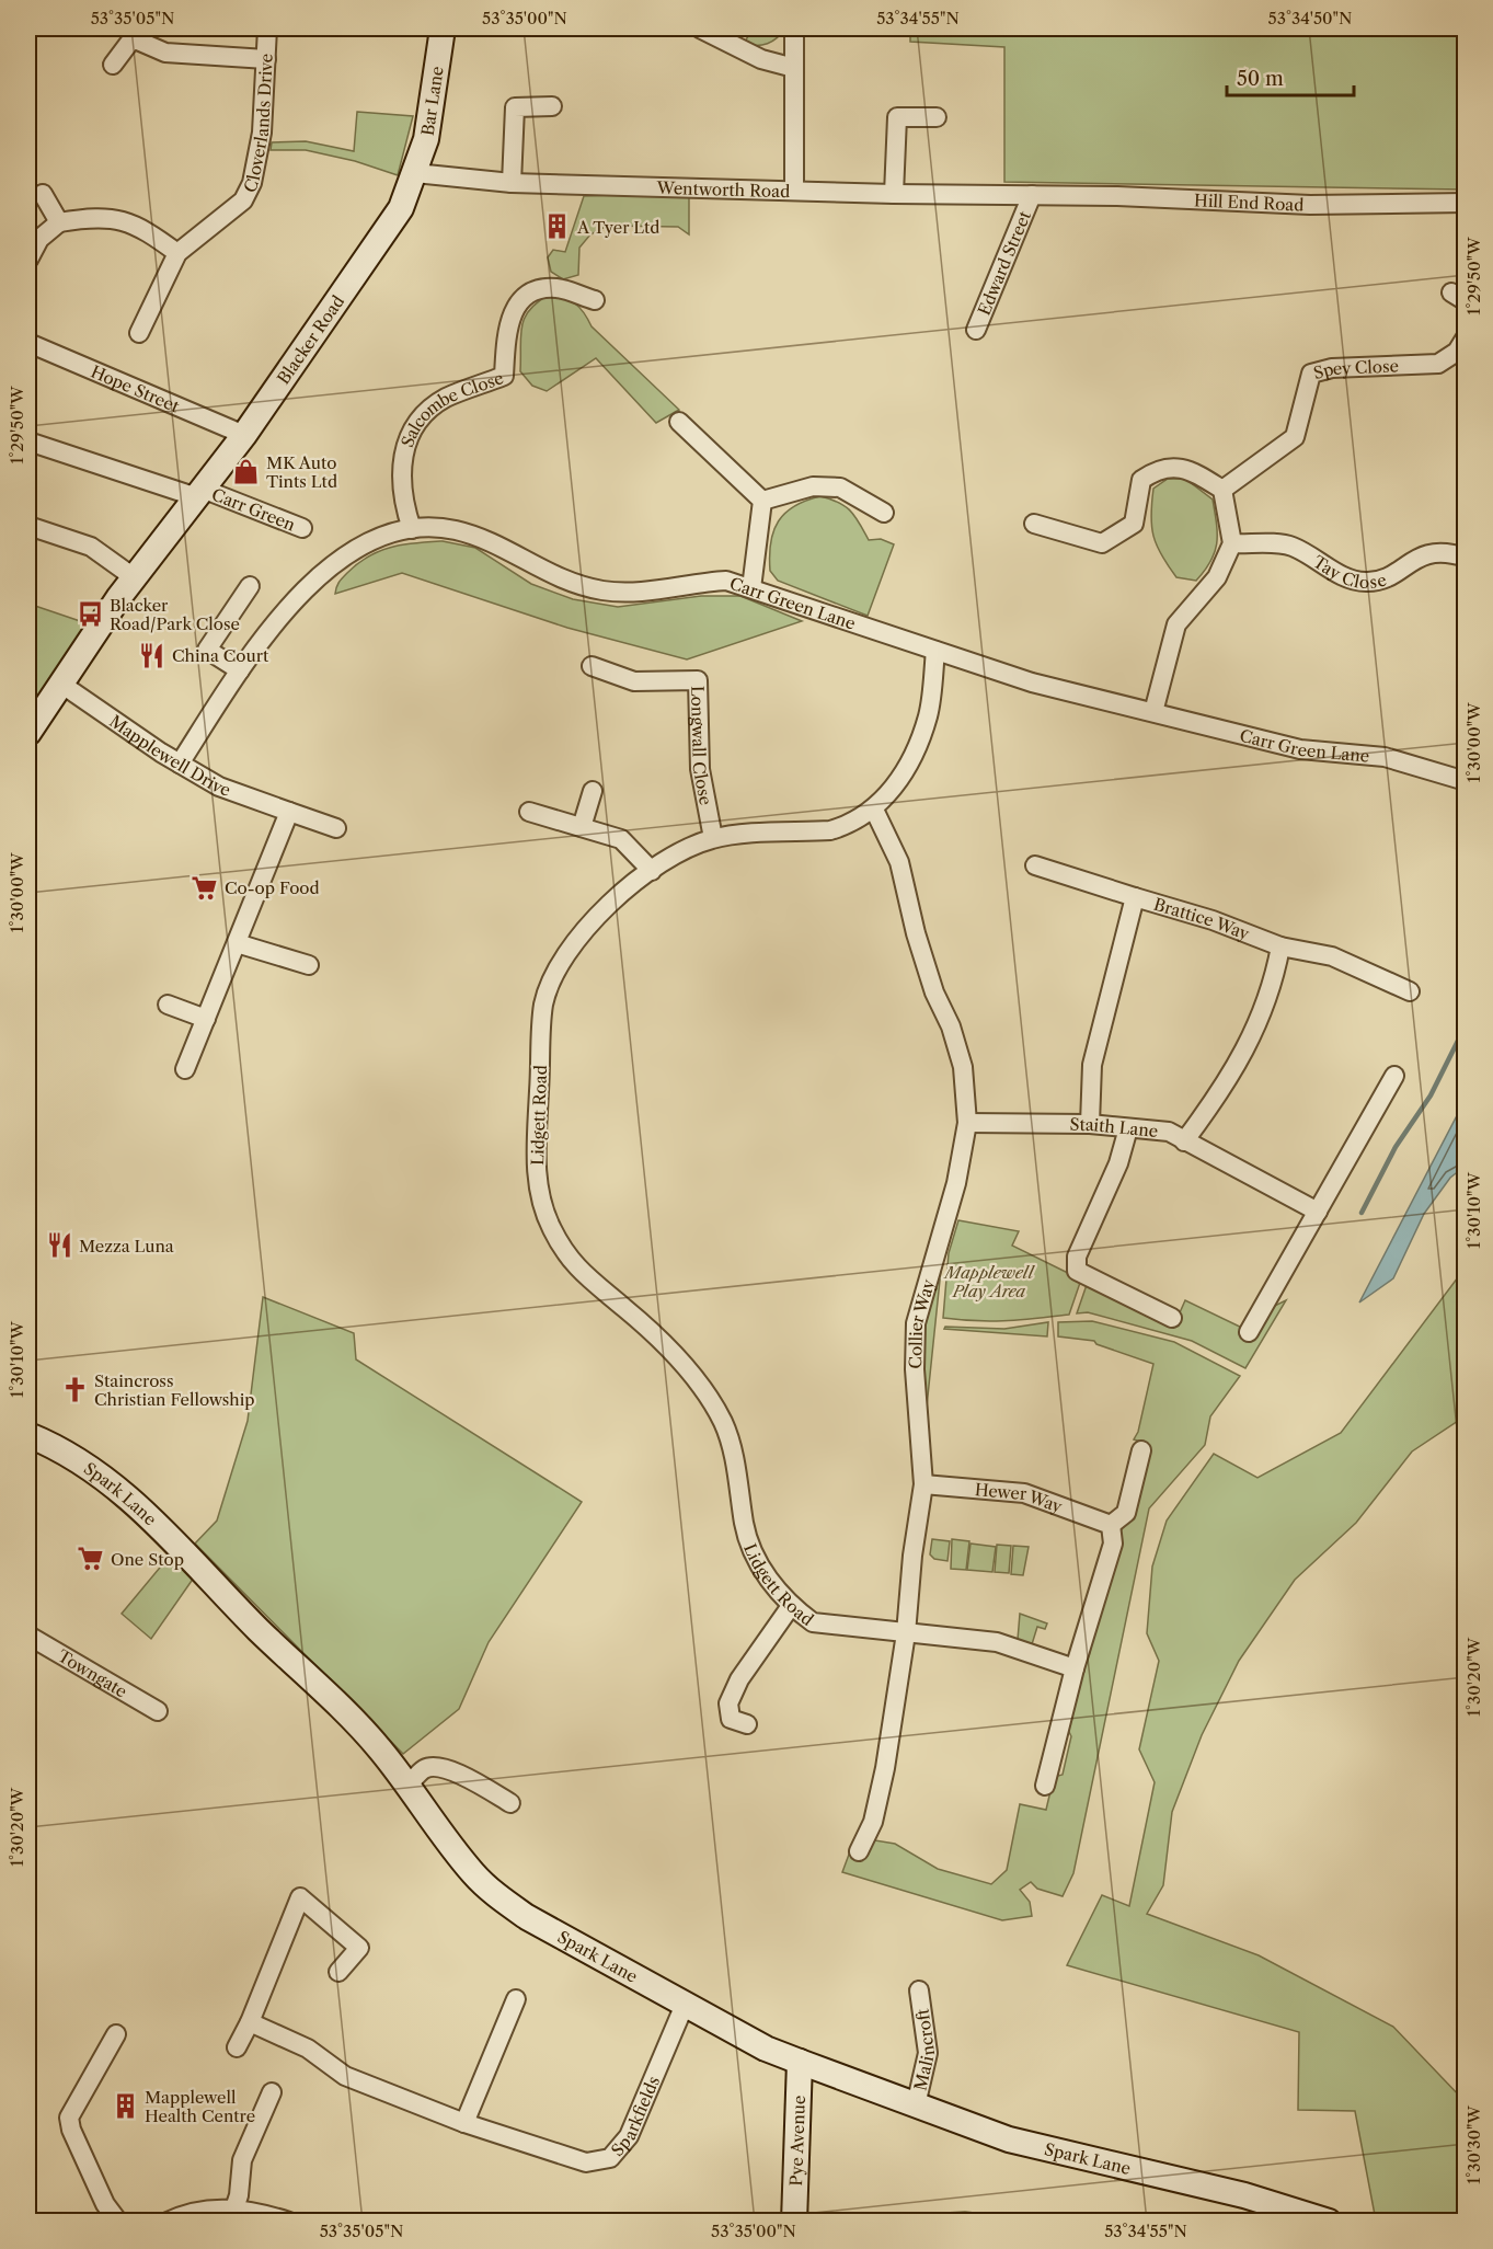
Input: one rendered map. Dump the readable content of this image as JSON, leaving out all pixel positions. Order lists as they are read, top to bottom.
{
  "streets": {
    "main road": [
      "Bar Lane",
      "Blacker Road",
      "Spark Lane",
      "Pye Avenue"
    ],
    "street": [
      "Cloverlands Drive",
      "Wentworth Road",
      "Hill End Road",
      "Edward Street",
      "Spey Close",
      "Hope Street",
      "Salcombe Close",
      "Carr Green",
      "Tay Close",
      "Carr Green Lane",
      "Longwall Close",
      "Mapplewell Drive",
      "Brattice Way",
      "Lidgett Road",
      "Staith Lane",
      "Collier Way",
      "Hewer Way",
      "Towngate",
      "Malincroft",
      "Sparkfields"
    ]
  },
  "crossings": [
    ["Bar Lane", "Wentworth Road"],
    ["Bar Lane", "Blacker Road"],
    ["Wentworth Road", "Hill End Road"],
    ["Wentworth Road", "Edward Street"],
    ["Wentworth Road", "Blacker Road"],
    ["Hill End Road", "Edward Street"],
    ["Blacker Road", "Hope Street"],
    ["Blacker Road", "Carr Green"],
    ["Blacker Road", "Mapplewell Drive"],
    ["Salcombe Close", "Carr Green Lane"],
    ["Carr Green Lane", "Mapplewell Drive"],
    ["Carr Green Lane", "Lidgett Road"],
    ["Longwall Close", "Lidgett Road"],
    ["Brattice Way", "Staith Lane"],
    ["Lidgett Road", "Collier Way"],
    ["Staith Lane", "Collier Way"],
    ["Collier Way", "Hewer Way"],
    ["Spark Lane", "Malincroft"],
    ["Spark Lane", "Sparkfields"],
    ["Spark Lane", "Pye Avenue"]
  ],
  "parks": ["Mapplewell Play Area"],
  "places": {
    "building": ["A Tyer Ltd", "Mapplewell Health Centre"],
    "shop": ["MK Auto Tints Ltd"],
    "bus stop": ["Blacker Road/Park Close"],
    "restaurant": ["China Court", "Mezza Luna"],
    "supermarket": ["Co-op Food", "One Stop"],
    "church": ["Staincross Christian Fellowship"]
  },
  "scale_bar": "50 m",
  "coordinates": [
    "53°35'05\"N",
    "53°35'00\"N",
    "53°34'55\"N",
    "53°34'50\"N",
    "1°29'50\"W",
    "1°30'00\"W",
    "1°30'10\"W",
    "1°30'20\"W",
    "1°30'30\"W"
  ]
}
